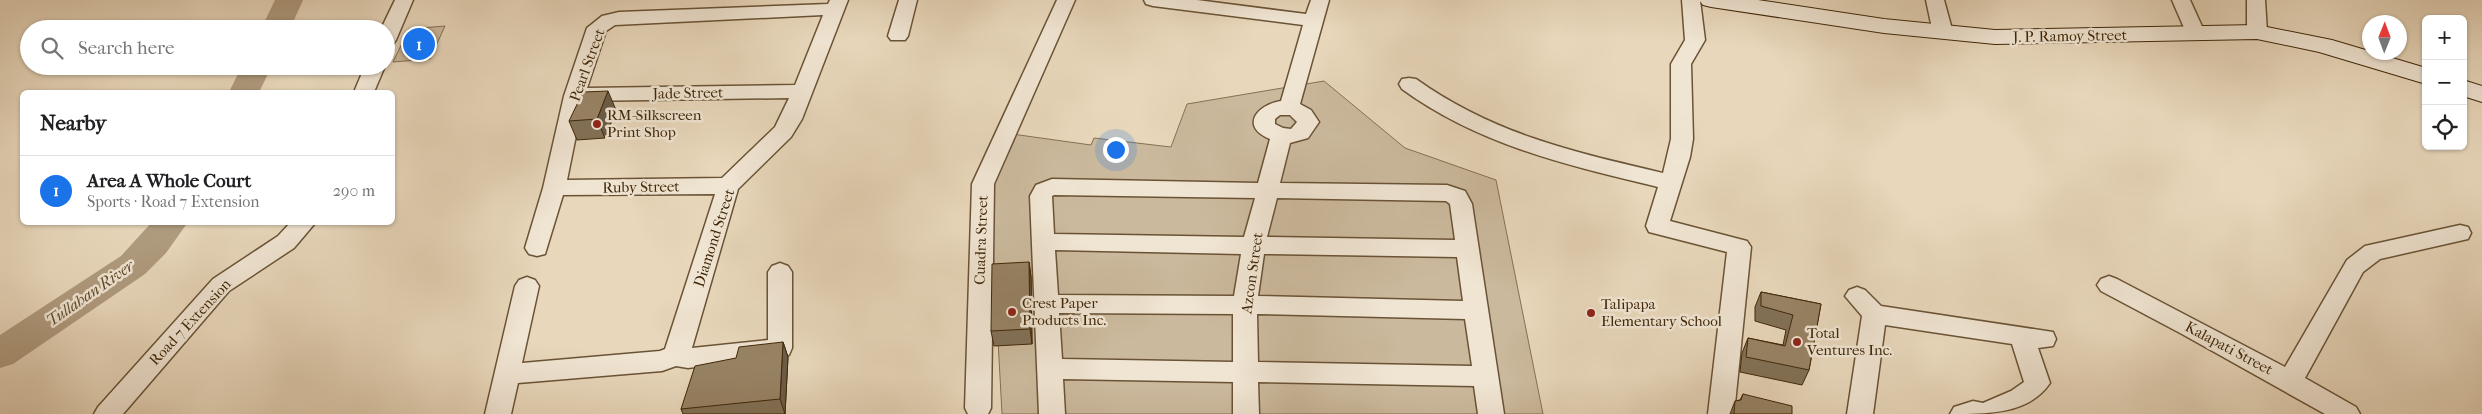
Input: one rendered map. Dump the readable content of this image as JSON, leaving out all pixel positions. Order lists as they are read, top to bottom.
{
  "streets": {
    "street": [
      "J. P. Ramoy Street",
      "Pearl Street",
      "Jade Street",
      "Ruby Street",
      "Diamond Street",
      "Cuadra Street",
      "Azcon Street",
      "Road 7 Extension",
      "Kalapati Street"
    ]
  },
  "crossings": [
    ["Pearl Street", "Jade Street"],
    ["Pearl Street", "Ruby Street"],
    ["Pearl Street", "Diamond Street"],
    ["Jade Street", "Diamond Street"],
    ["Ruby Street", "Diamond Street"]
  ],
  "water": ["Tullahan River"],
  "places": [
    "RM-Silkscreen Print Shop",
    "Crest Paper Products Inc.",
    "Talipapa Elementary School",
    "Total Ventures Inc."
  ],
  "north": "top",
  "page": {
    "map_buttons": ["+", "−"],
    "search": "Search here",
    "pins": "1",
    "heading": "Nearby",
    "list": [
      {
        "mark": "1",
        "name": "Area A Whole Court",
        "note": "Sports · Road 7 Extension",
        "value": "290 m"
      }
    ]
  }
}
